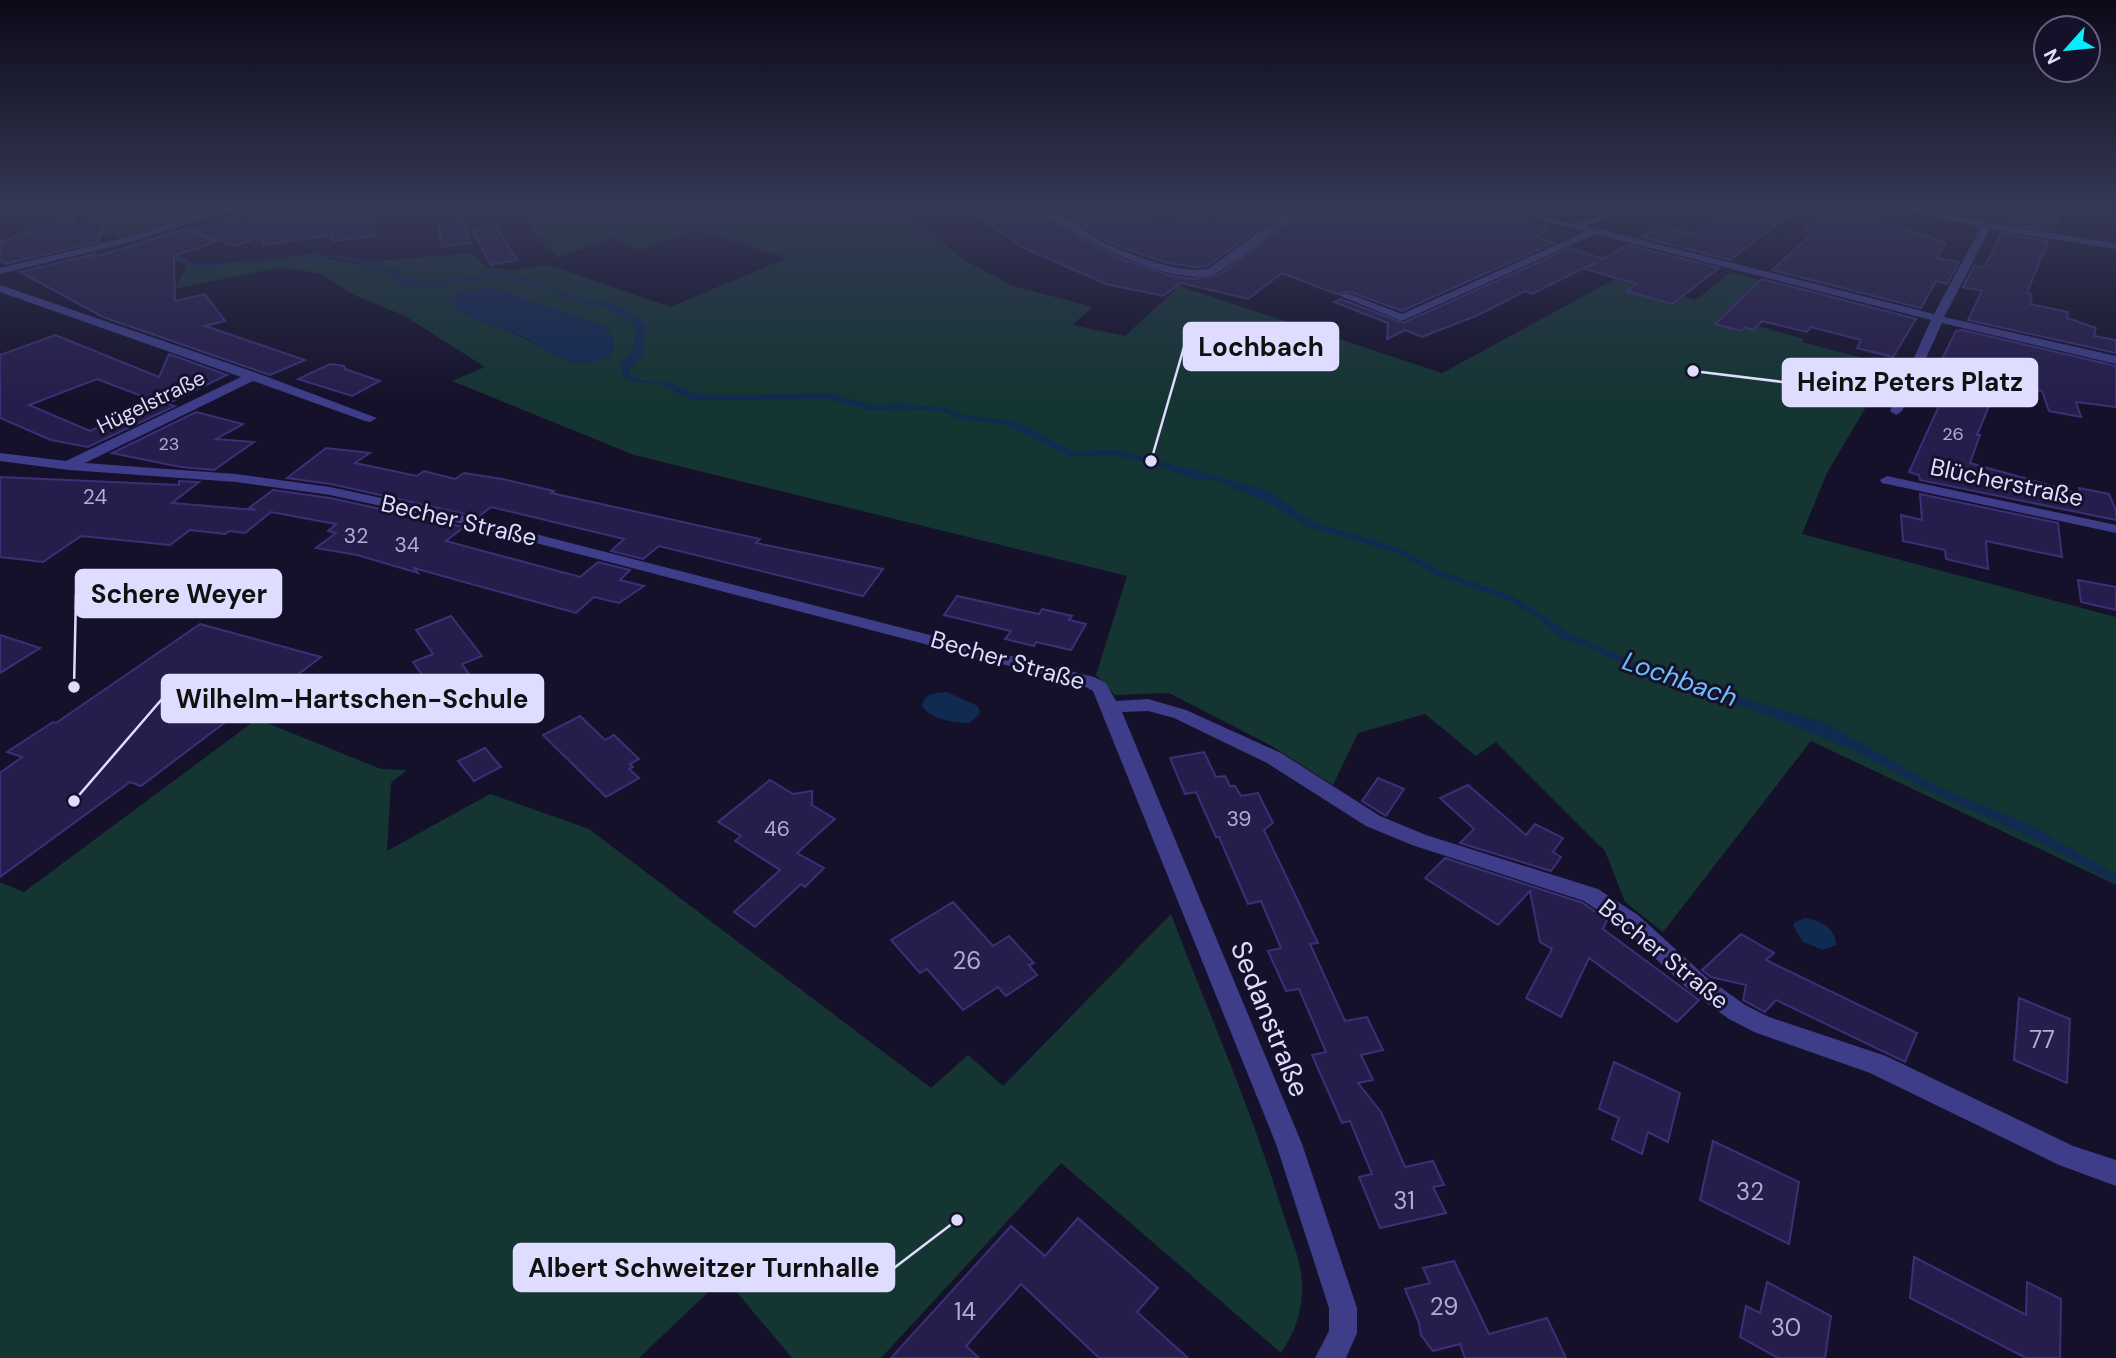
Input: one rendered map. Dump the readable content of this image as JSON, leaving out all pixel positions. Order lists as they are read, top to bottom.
{
  "streets": {
    "street": [
      "Hügelstraße",
      "Blücherstraße",
      "Becher Straße",
      "Sedanstraße"
    ]
  },
  "crossings": [
    ["Hügelstraße", "Becher Straße"],
    ["Becher Straße", "Sedanstraße"]
  ],
  "water": ["Lochbach"],
  "places": [
    "Heinz Peters Platz",
    "Lochbach",
    "Schere Weyer",
    "Wilhelm-Hartschen-Schule",
    "Albert Schweitzer Turnhalle"
  ],
  "house_numbers": [
    "26",
    "23",
    "24",
    "32",
    "34",
    "39",
    "46",
    "26",
    "77",
    "32",
    "31",
    "29",
    "14",
    "30"
  ],
  "north": "bottom left"
}
